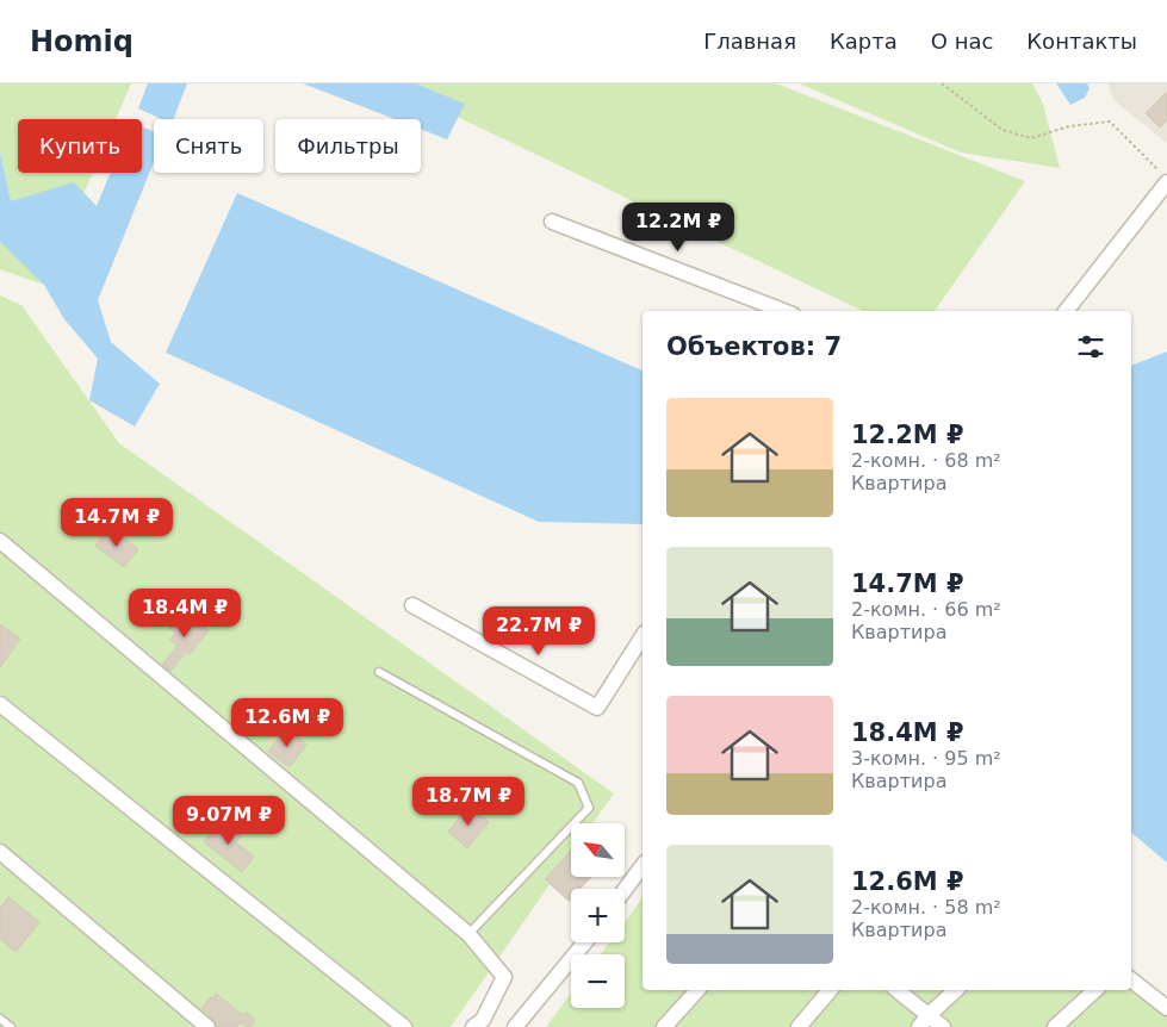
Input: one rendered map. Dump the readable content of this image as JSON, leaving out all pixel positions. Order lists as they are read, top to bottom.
{
  "north": "top left",
  "page": {
    "header": "Homiq",
    "nav": [
      "Главная",
      "Карта",
      "О нас",
      "Контакты"
    ],
    "chip": ["Купить", "Снять", "Фильтры"],
    "price": [
      "12.2M ₽",
      "14.7M ₽",
      "18.4M ₽",
      "22.7M ₽",
      "12.6M ₽",
      "18.7M ₽",
      "9.07M ₽"
    ],
    "heading": "Объектов: 7",
    "list": [
      {
        "name": "12.2M ₽",
        "note": "2-комн. · 68 m² · Квартира"
      },
      {
        "name": "14.7M ₽",
        "note": "2-комн. · 66 m² · Квартира"
      },
      {
        "name": "18.4M ₽",
        "note": "3-комн. · 95 m² · Квартира"
      },
      {
        "name": "12.6M ₽",
        "note": "2-комн. · 58 m² · Квартира"
      }
    ],
    "map_buttons": ["+", "−"]
  }
}
